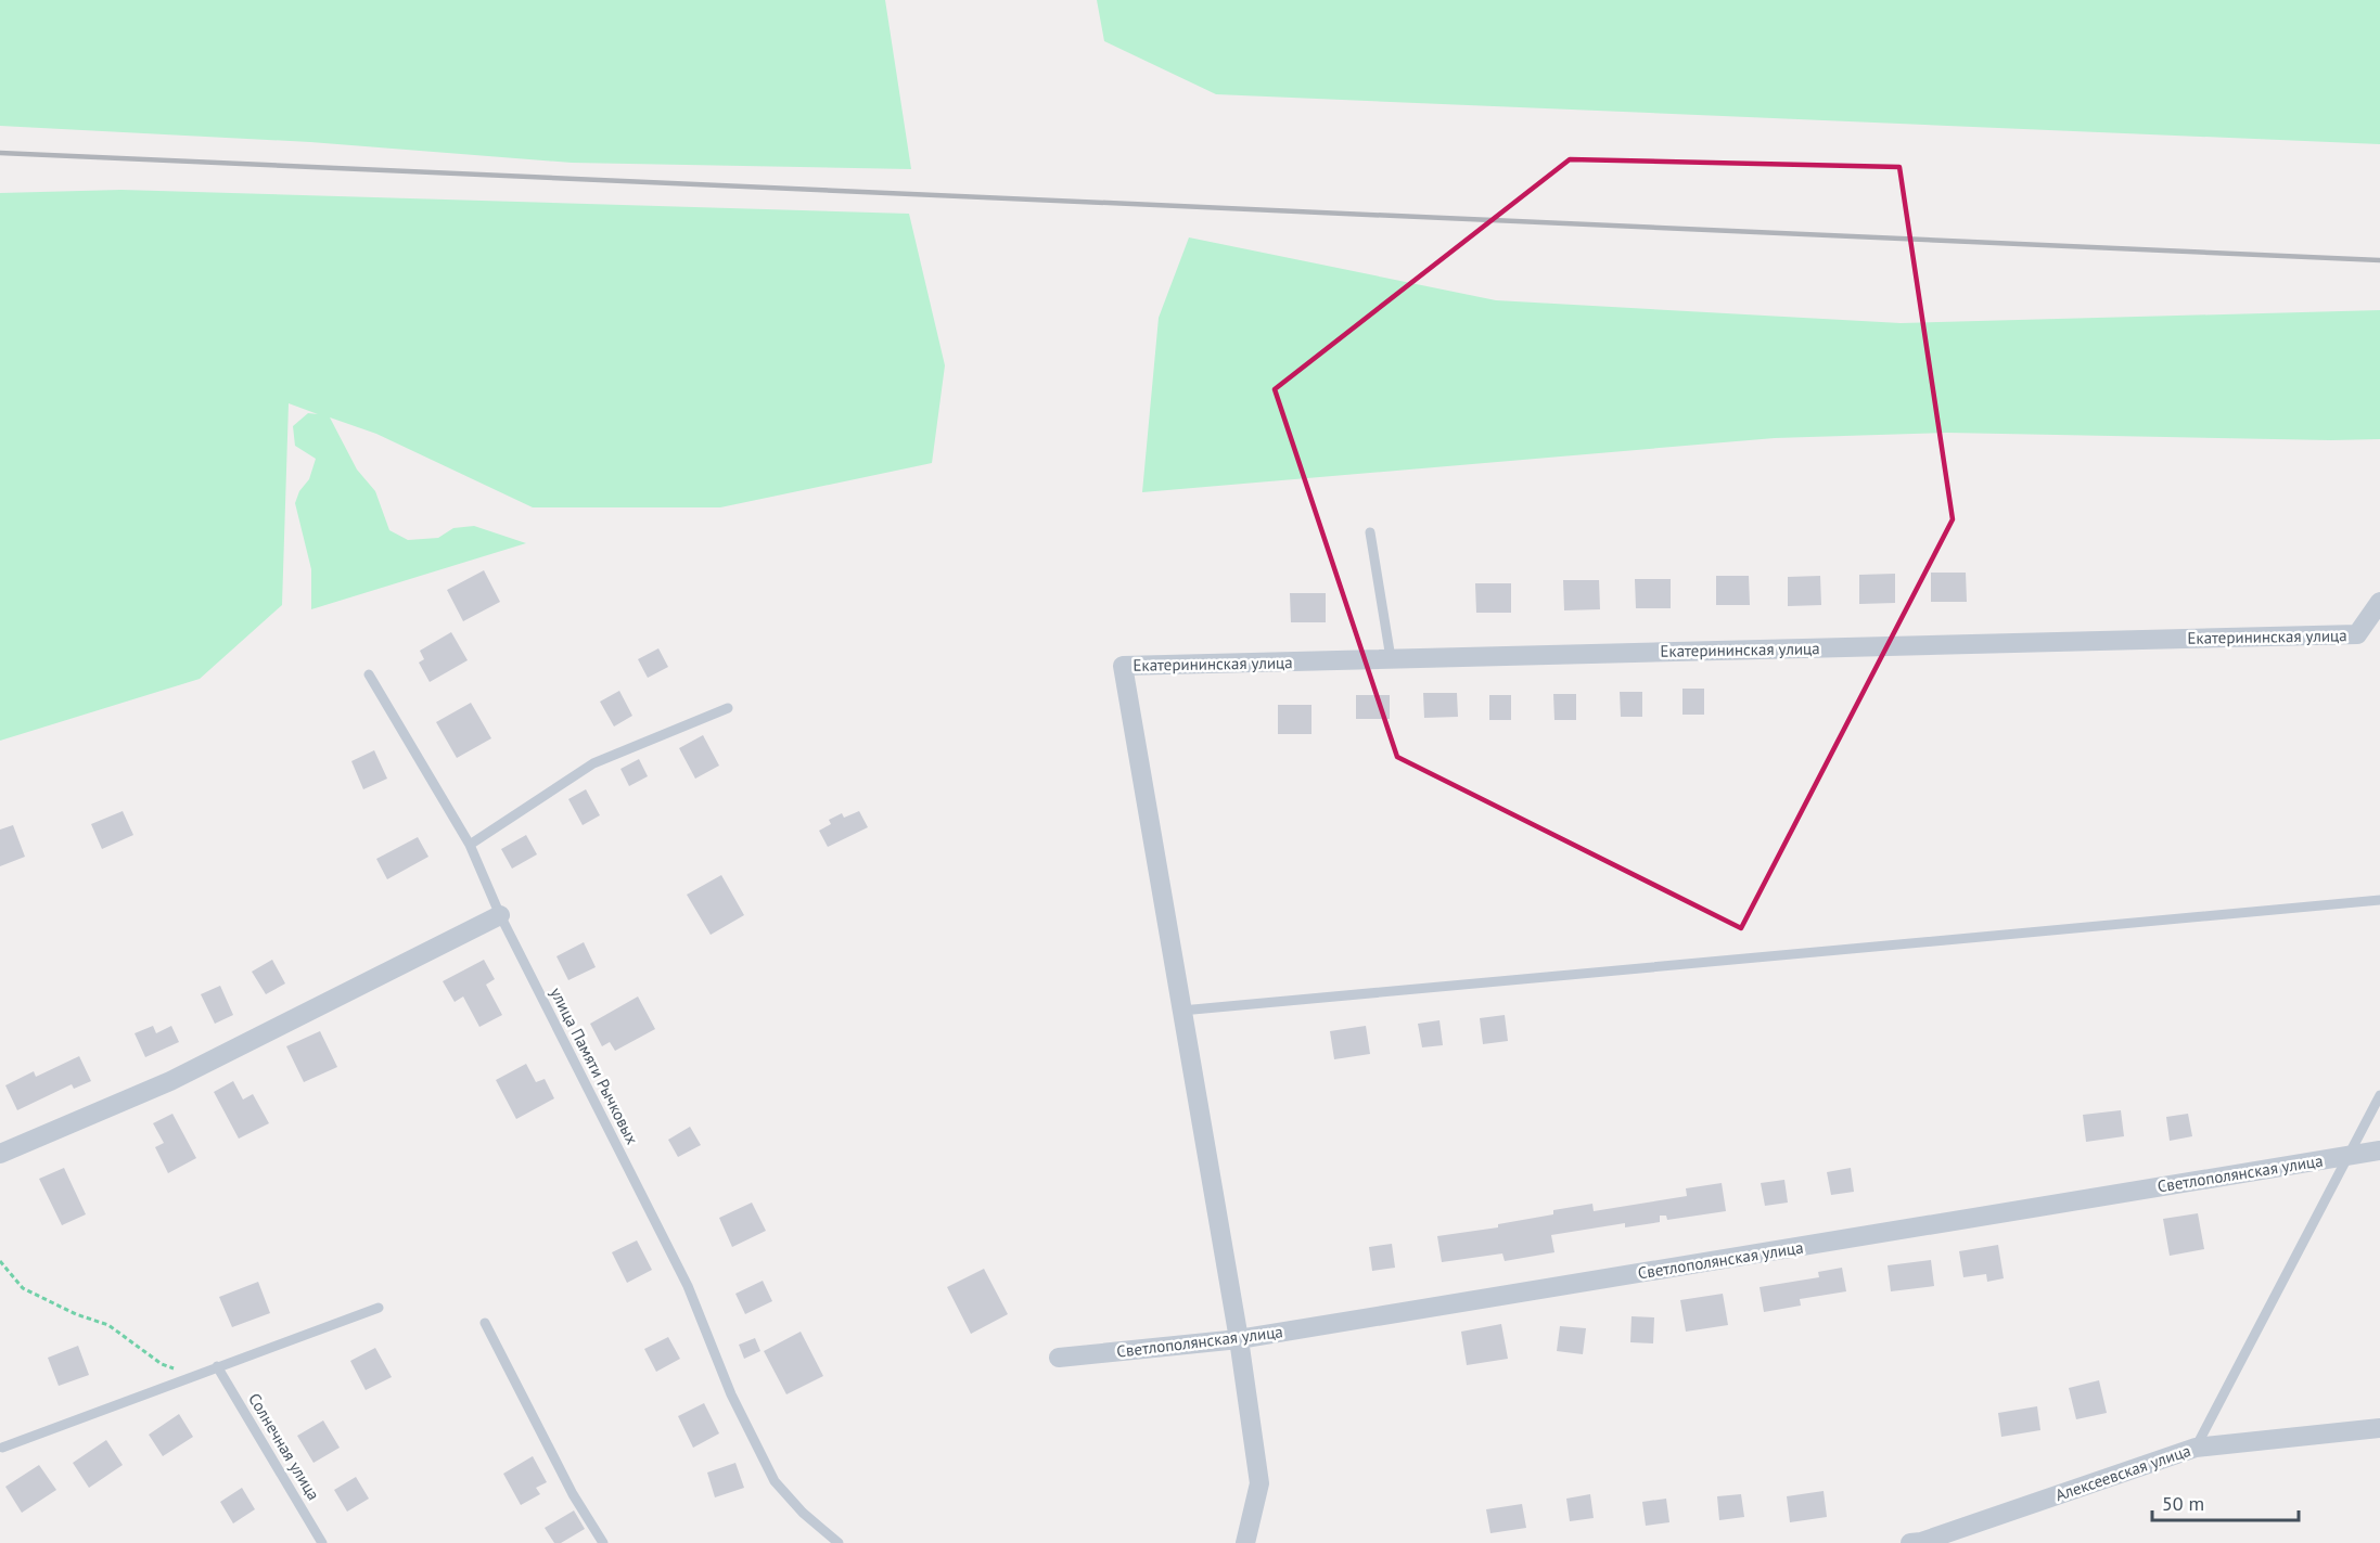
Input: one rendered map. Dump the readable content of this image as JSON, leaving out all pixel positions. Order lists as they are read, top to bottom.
{
  "streets": {
    "street": ["Екатерининская улица", "Светлополянская улица", "Алексеевская улица"],
    "lane": ["улица Памяти Рычковых", "Солнечная улица"]
  },
  "scale_bar": "50 m"
}
